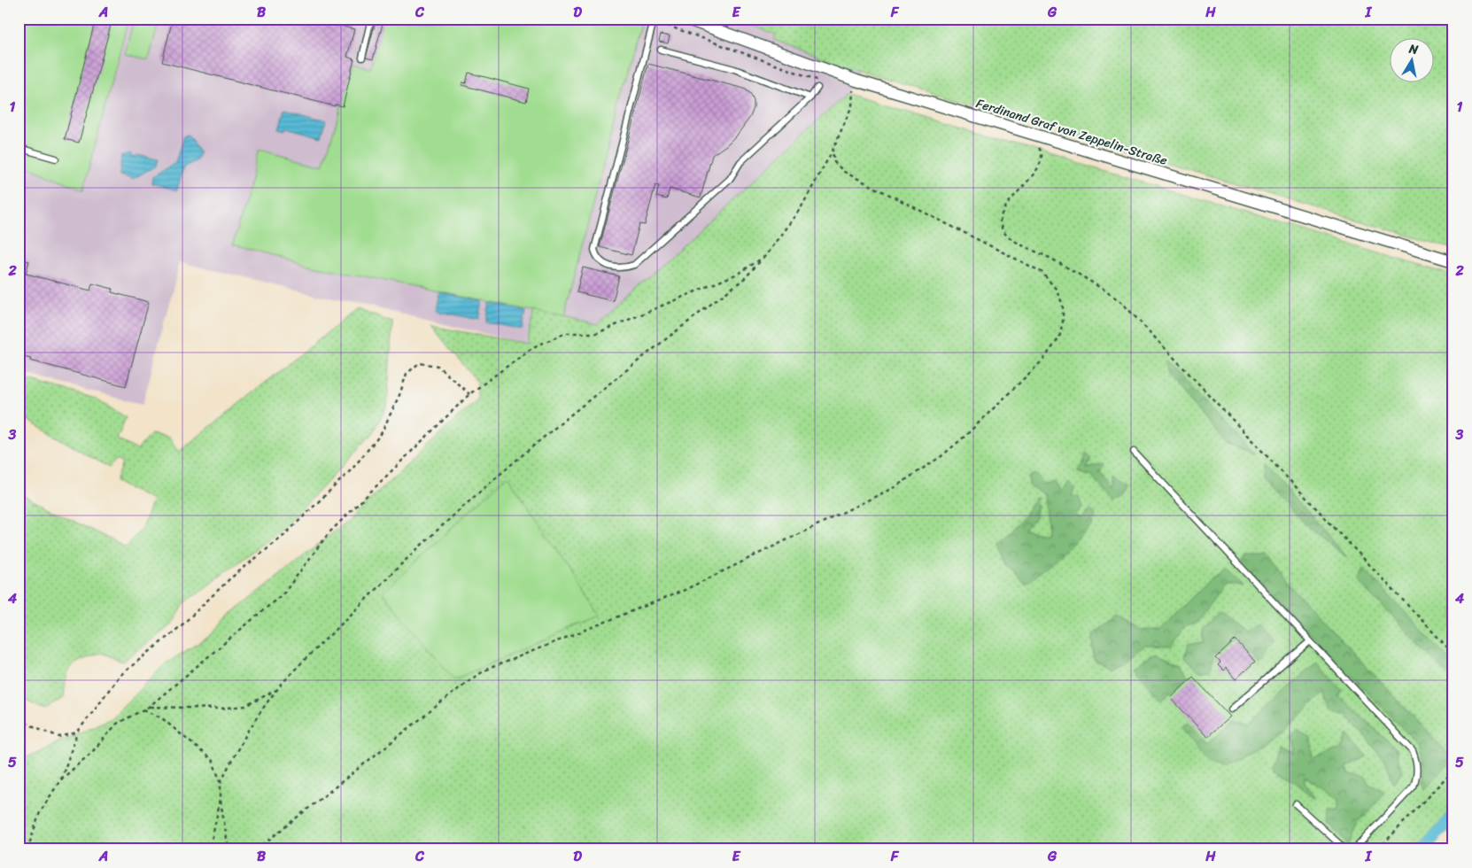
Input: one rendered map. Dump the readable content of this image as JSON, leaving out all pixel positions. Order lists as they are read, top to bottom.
{
  "streets": {
    "street": ["Ferdinand Graf von Zeppelin-Straße"]
  },
  "north": "top",
  "grid": {
    "columns": [
      "A",
      "B",
      "C",
      "D",
      "E",
      "F",
      "G",
      "H",
      "I"
    ],
    "rows": [
      "1",
      "2",
      "3",
      "4",
      "5"
    ]
  }
}
